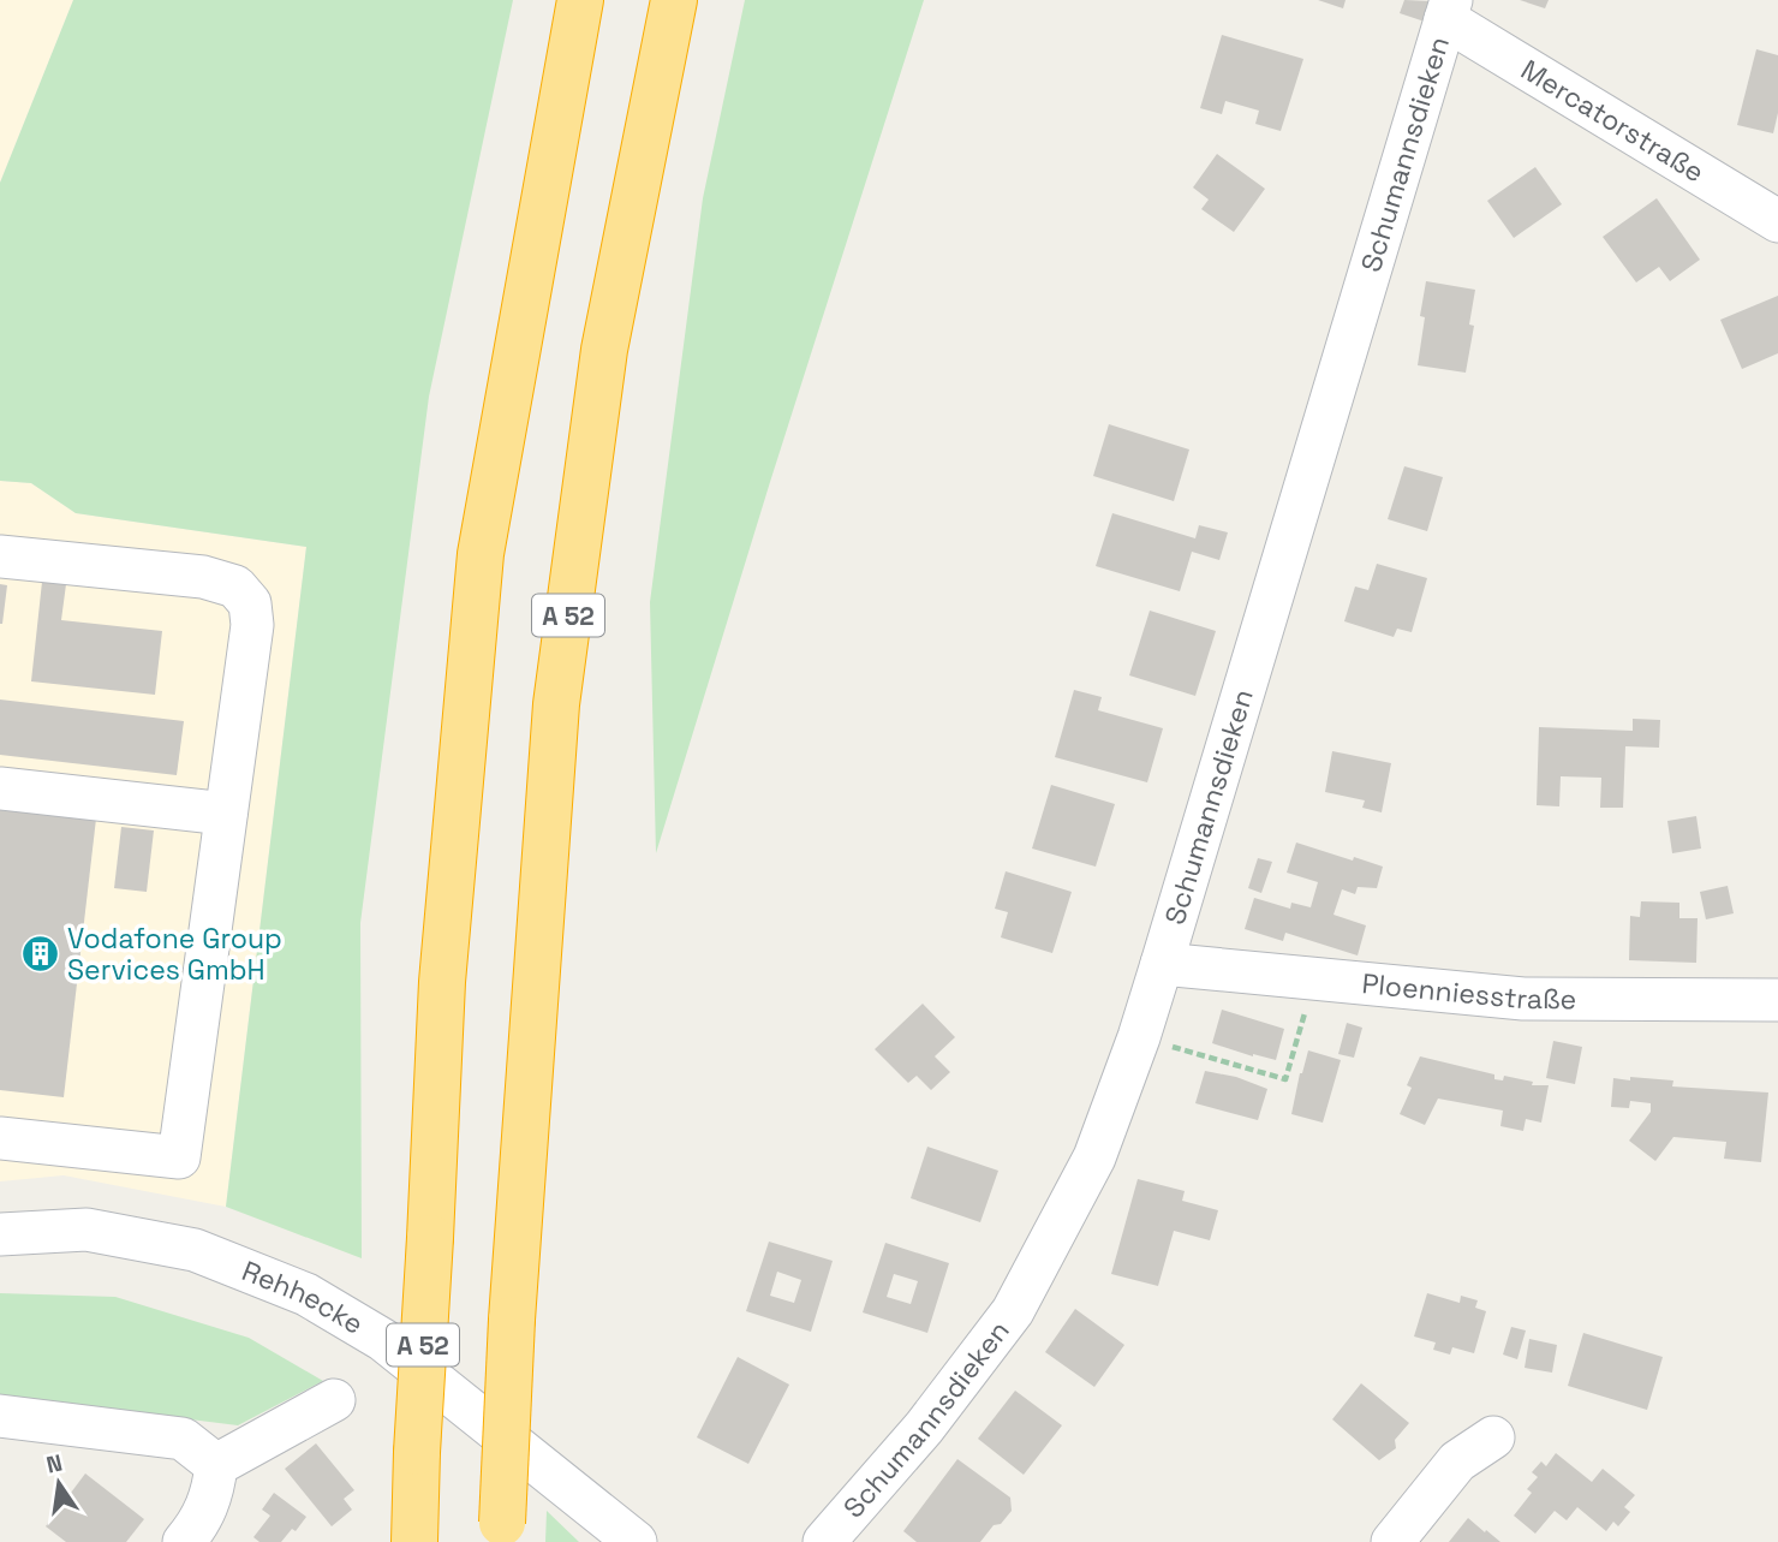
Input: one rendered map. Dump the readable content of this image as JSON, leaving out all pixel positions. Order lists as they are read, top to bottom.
{
  "streets": {
    "highway": ["A 52"],
    "street": [
      "Mercatorstraße",
      "Schumannsdieken",
      "Ploenniesstraße",
      "Rehhecke"
    ]
  },
  "crossings": [
    ["Mercatorstraße", "Schumannsdieken"],
    ["Schumannsdieken", "Ploenniesstraße"]
  ],
  "places": {
    "building": ["Vodafone Group Services GmbH"]
  },
  "north": "top"
}
